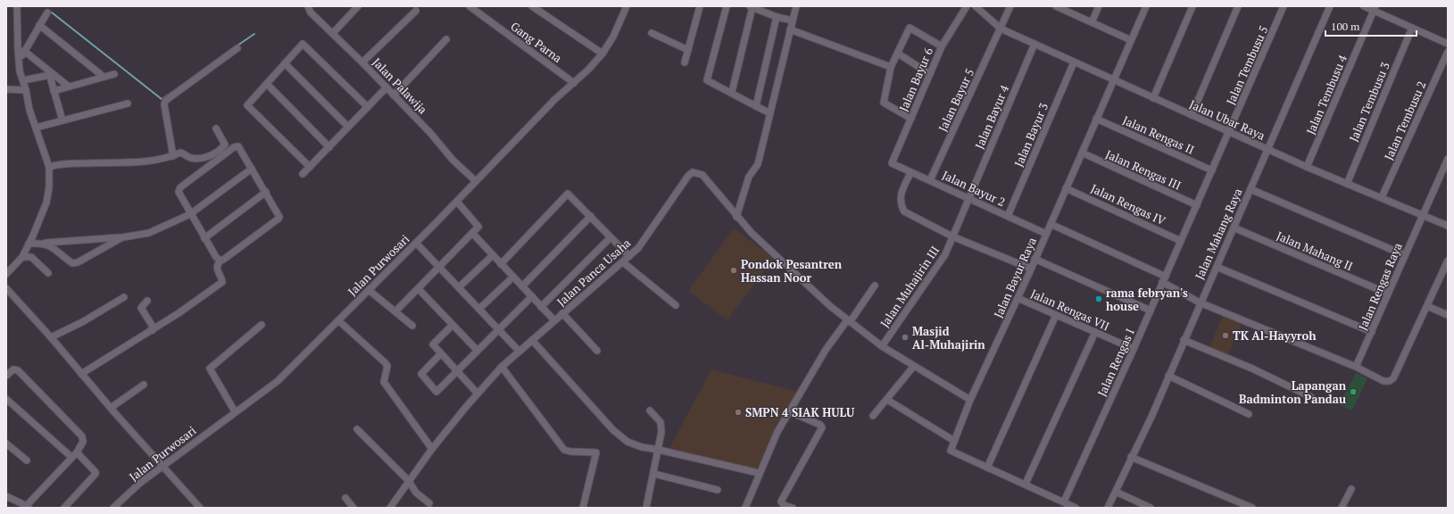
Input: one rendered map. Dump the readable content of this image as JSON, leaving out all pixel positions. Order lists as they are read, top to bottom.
{
  "streets": {
    "street": [
      "Gang Parna",
      "Jalan Tembusu 5",
      "Jalan Bayur 6",
      "Jalan Palawija",
      "Jalan Tembusu 4",
      "Jalan Bayur 5",
      "Jalan Tembusu 3",
      "Jalan Bayur 4",
      "Jalan Ubar Raya",
      "Jalan Tembusu 2",
      "Jalan Bayur 3",
      "Jalan Rengas II",
      "Jalan Rengas III",
      "Jalan Bayur 2",
      "Jalan Rengas IV",
      "Jalan Mahang Raya",
      "Jalan Mahang II",
      "Jalan Purwosari",
      "Jalan Panca Usaha",
      "Jalan Bayur Raya",
      "Jalan Muhajirin III",
      "Jalan Rengas Raya",
      "Jalan Rengas VII",
      "Jalan Rengas I"
    ]
  },
  "crossings": [
    ["Gang Parna", "Jalan Purwosari"],
    ["Jalan Tembusu 5", "Jalan Ubar Raya"],
    ["Jalan Tembusu 5", "Jalan Rengas I"],
    ["Jalan Bayur 6", "Jalan Bayur 2"],
    ["Jalan Palawija", "Jalan Purwosari"],
    ["Jalan Tembusu 4", "Jalan Ubar Raya"],
    ["Jalan Bayur 5", "Jalan Ubar Raya"],
    ["Jalan Bayur 5", "Jalan Bayur 2"],
    ["Jalan Tembusu 3", "Jalan Ubar Raya"],
    ["Jalan Bayur 4", "Jalan Ubar Raya"],
    ["Jalan Bayur 4", "Jalan Bayur 2"],
    ["Jalan Bayur 4", "Jalan Muhajirin III"],
    ["Jalan Ubar Raya", "Jalan Tembusu 2"],
    ["Jalan Ubar Raya", "Jalan Bayur 3"],
    ["Jalan Ubar Raya", "Jalan Mahang Raya"],
    ["Jalan Ubar Raya", "Jalan Bayur Raya"],
    ["Jalan Ubar Raya", "Jalan Rengas Raya"],
    ["Jalan Ubar Raya", "Jalan Rengas I"],
    ["Jalan Bayur 3", "Jalan Bayur 2"],
    ["Jalan Rengas II", "Jalan Bayur Raya"],
    ["Jalan Rengas II", "Jalan Rengas I"],
    ["Jalan Rengas III", "Jalan Bayur Raya"],
    ["Jalan Rengas III", "Jalan Rengas I"],
    ["Jalan Bayur 2", "Jalan Bayur Raya"],
    ["Jalan Rengas IV", "Jalan Bayur Raya"],
    ["Jalan Rengas IV", "Jalan Rengas I"],
    ["Jalan Mahang Raya", "Jalan Mahang II"],
    ["Jalan Mahang II", "Jalan Rengas Raya"],
    ["Jalan Panca Usaha", "Jalan Bayur Raya"],
    ["Jalan Panca Usaha", "Jalan Muhajirin III"],
    ["Jalan Bayur Raya", "Jalan Rengas VII"],
    ["Jalan Rengas VII", "Jalan Rengas I"]
  ],
  "places": [
    "Pondok Pesantren Hassan Noor",
    "rama febryan's house",
    "TK Al-Hayyroh",
    "Masjid Al-Muhajirin",
    "Lapangan Badminton Pandau",
    "SMPN 4 SIAK HULU"
  ],
  "scale_bar": "100 m"
}
